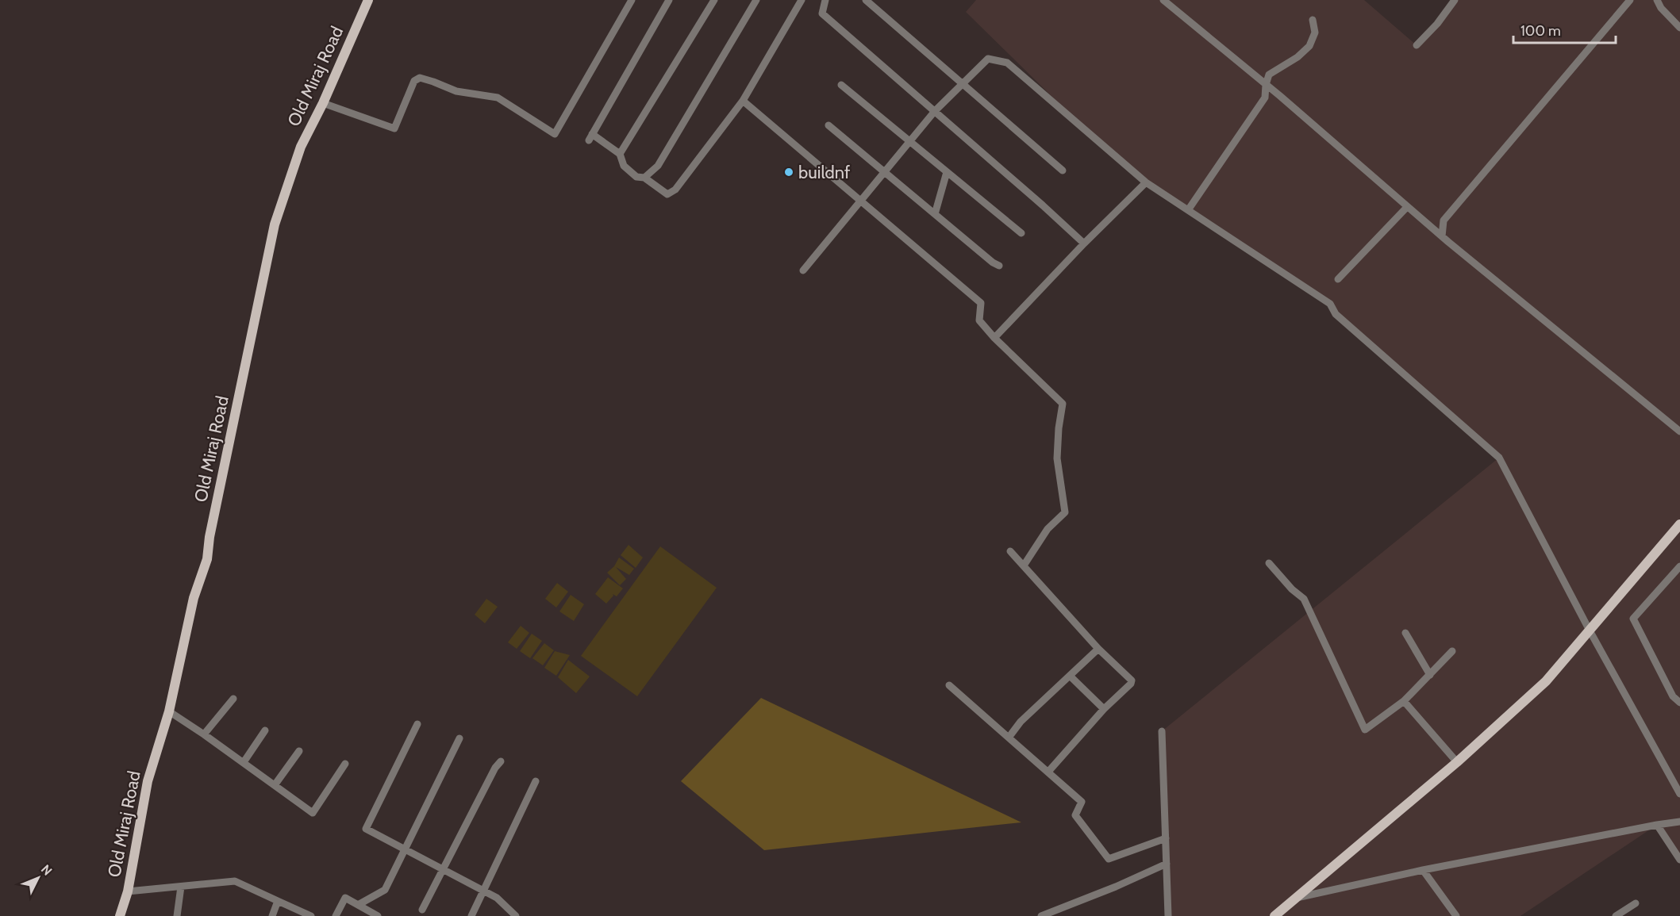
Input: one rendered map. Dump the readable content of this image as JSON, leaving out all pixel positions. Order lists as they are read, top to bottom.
{
  "streets": {
    "main road": ["Old Miraj Road"]
  },
  "places": ["buildnf"],
  "scale_bar": "100 m",
  "north": "top right"
}
